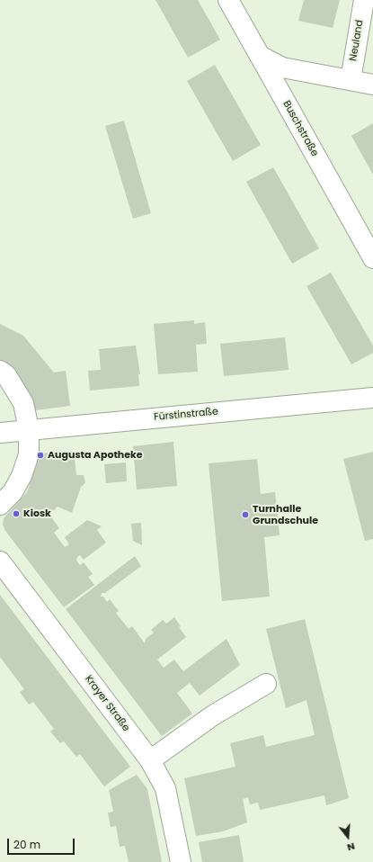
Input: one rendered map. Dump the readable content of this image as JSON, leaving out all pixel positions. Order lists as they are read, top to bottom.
{
  "streets": {
    "street": [
      "Neuland",
      "Buschstraße",
      "Fürstinstraße",
      "Krayer Straße"
    ]
  },
  "places": ["Augusta Apotheke", "Kiosk", "Turnhalle Grundschule"],
  "scale_bar": "20 m",
  "north": "bottom"
}
